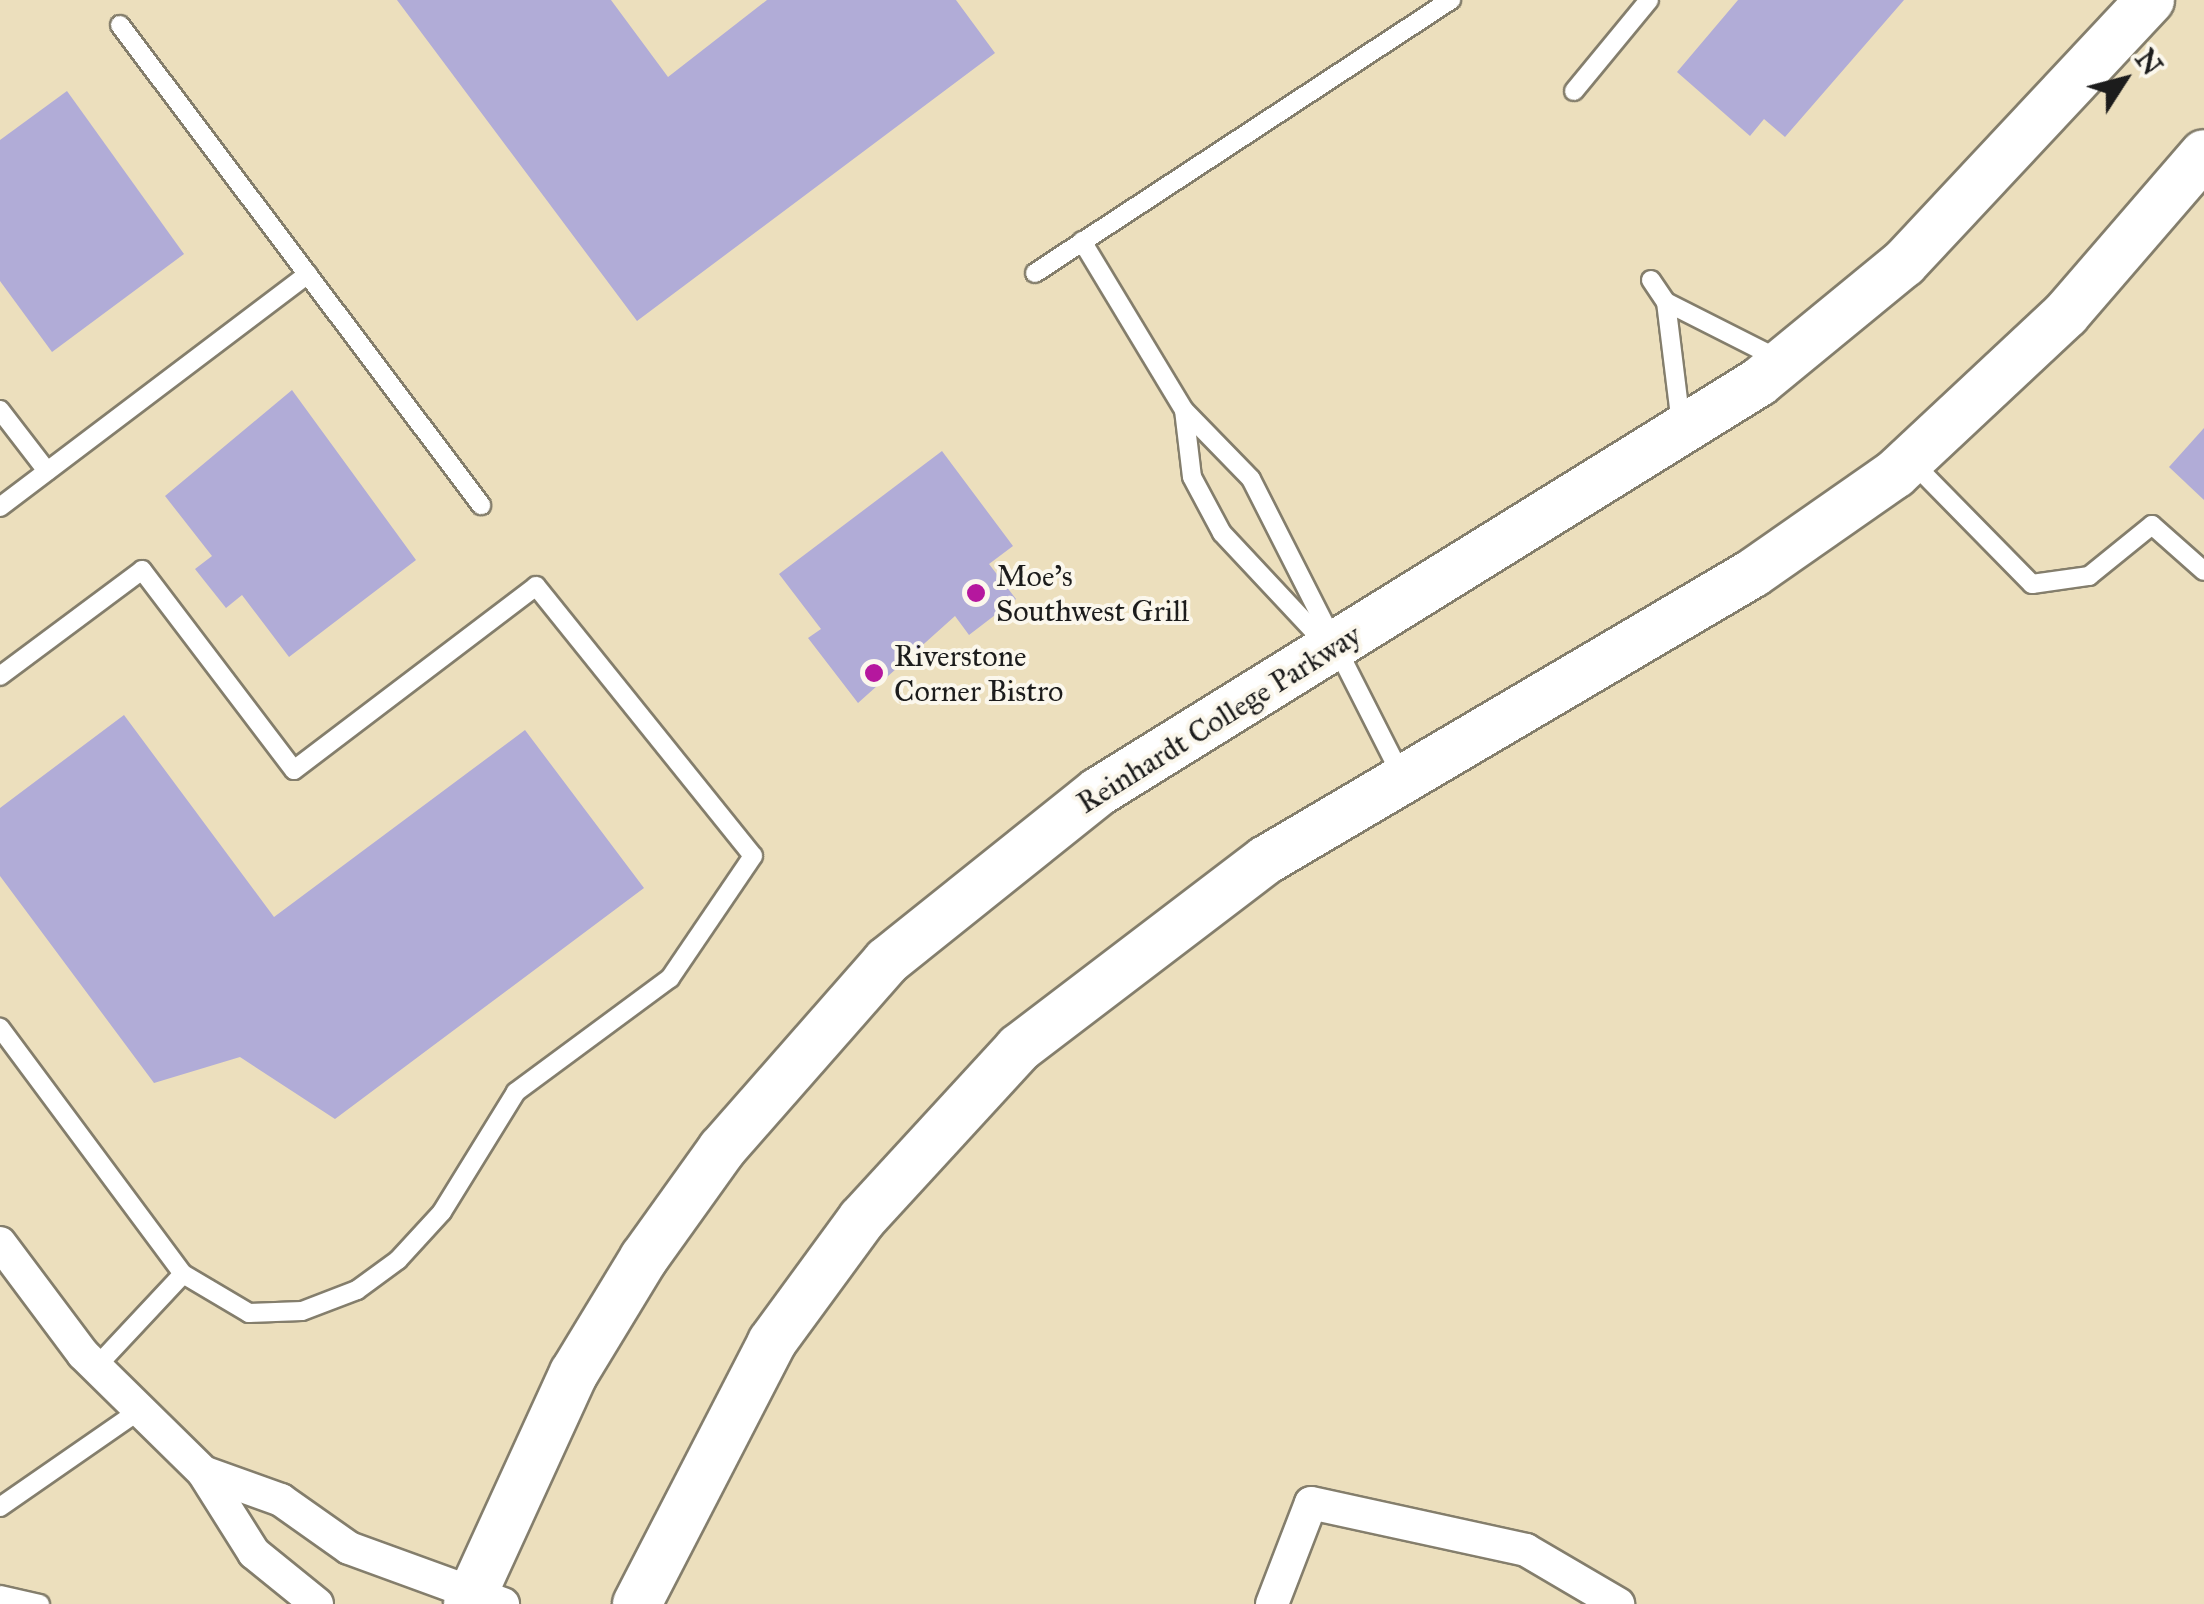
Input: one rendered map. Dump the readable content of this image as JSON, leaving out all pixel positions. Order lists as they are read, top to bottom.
{
  "streets": {
    "street": ["Reinhardt College Parkway"]
  },
  "places": ["Moe's Southwest Grill", "Riverstone Corner Bistro"],
  "north": "top right"
}
